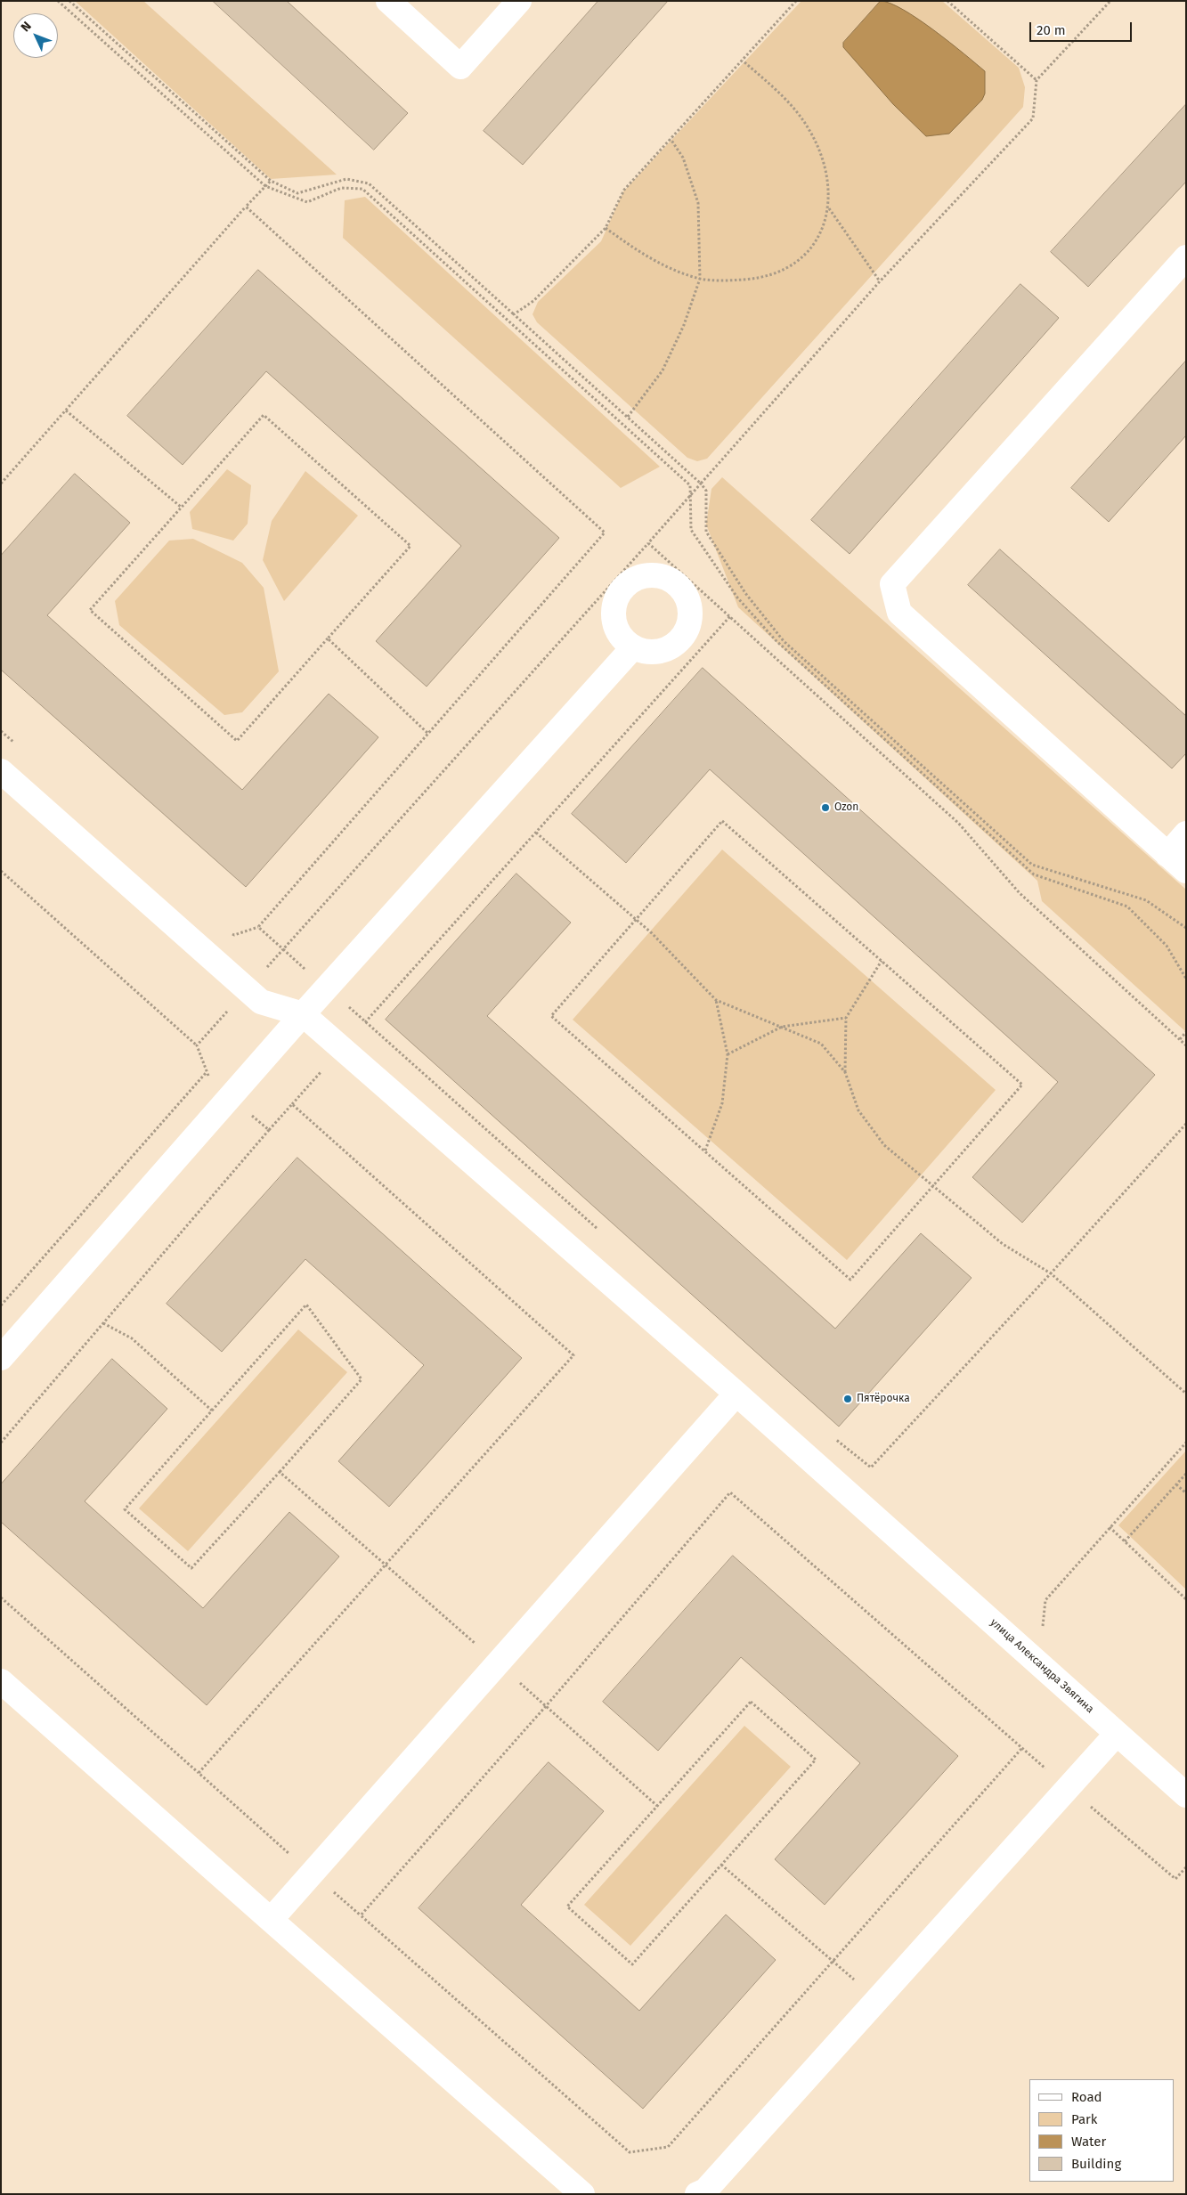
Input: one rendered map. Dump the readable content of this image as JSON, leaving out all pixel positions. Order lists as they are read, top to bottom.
{
  "streets": {
    "street": ["улица Александра Звягина"]
  },
  "places": ["Ozon", "Пятёрочка"],
  "legend": [
    "Road",
    "Park",
    "Water",
    "Building"
  ],
  "scale_bar": "20 m",
  "north": "top left"
}
